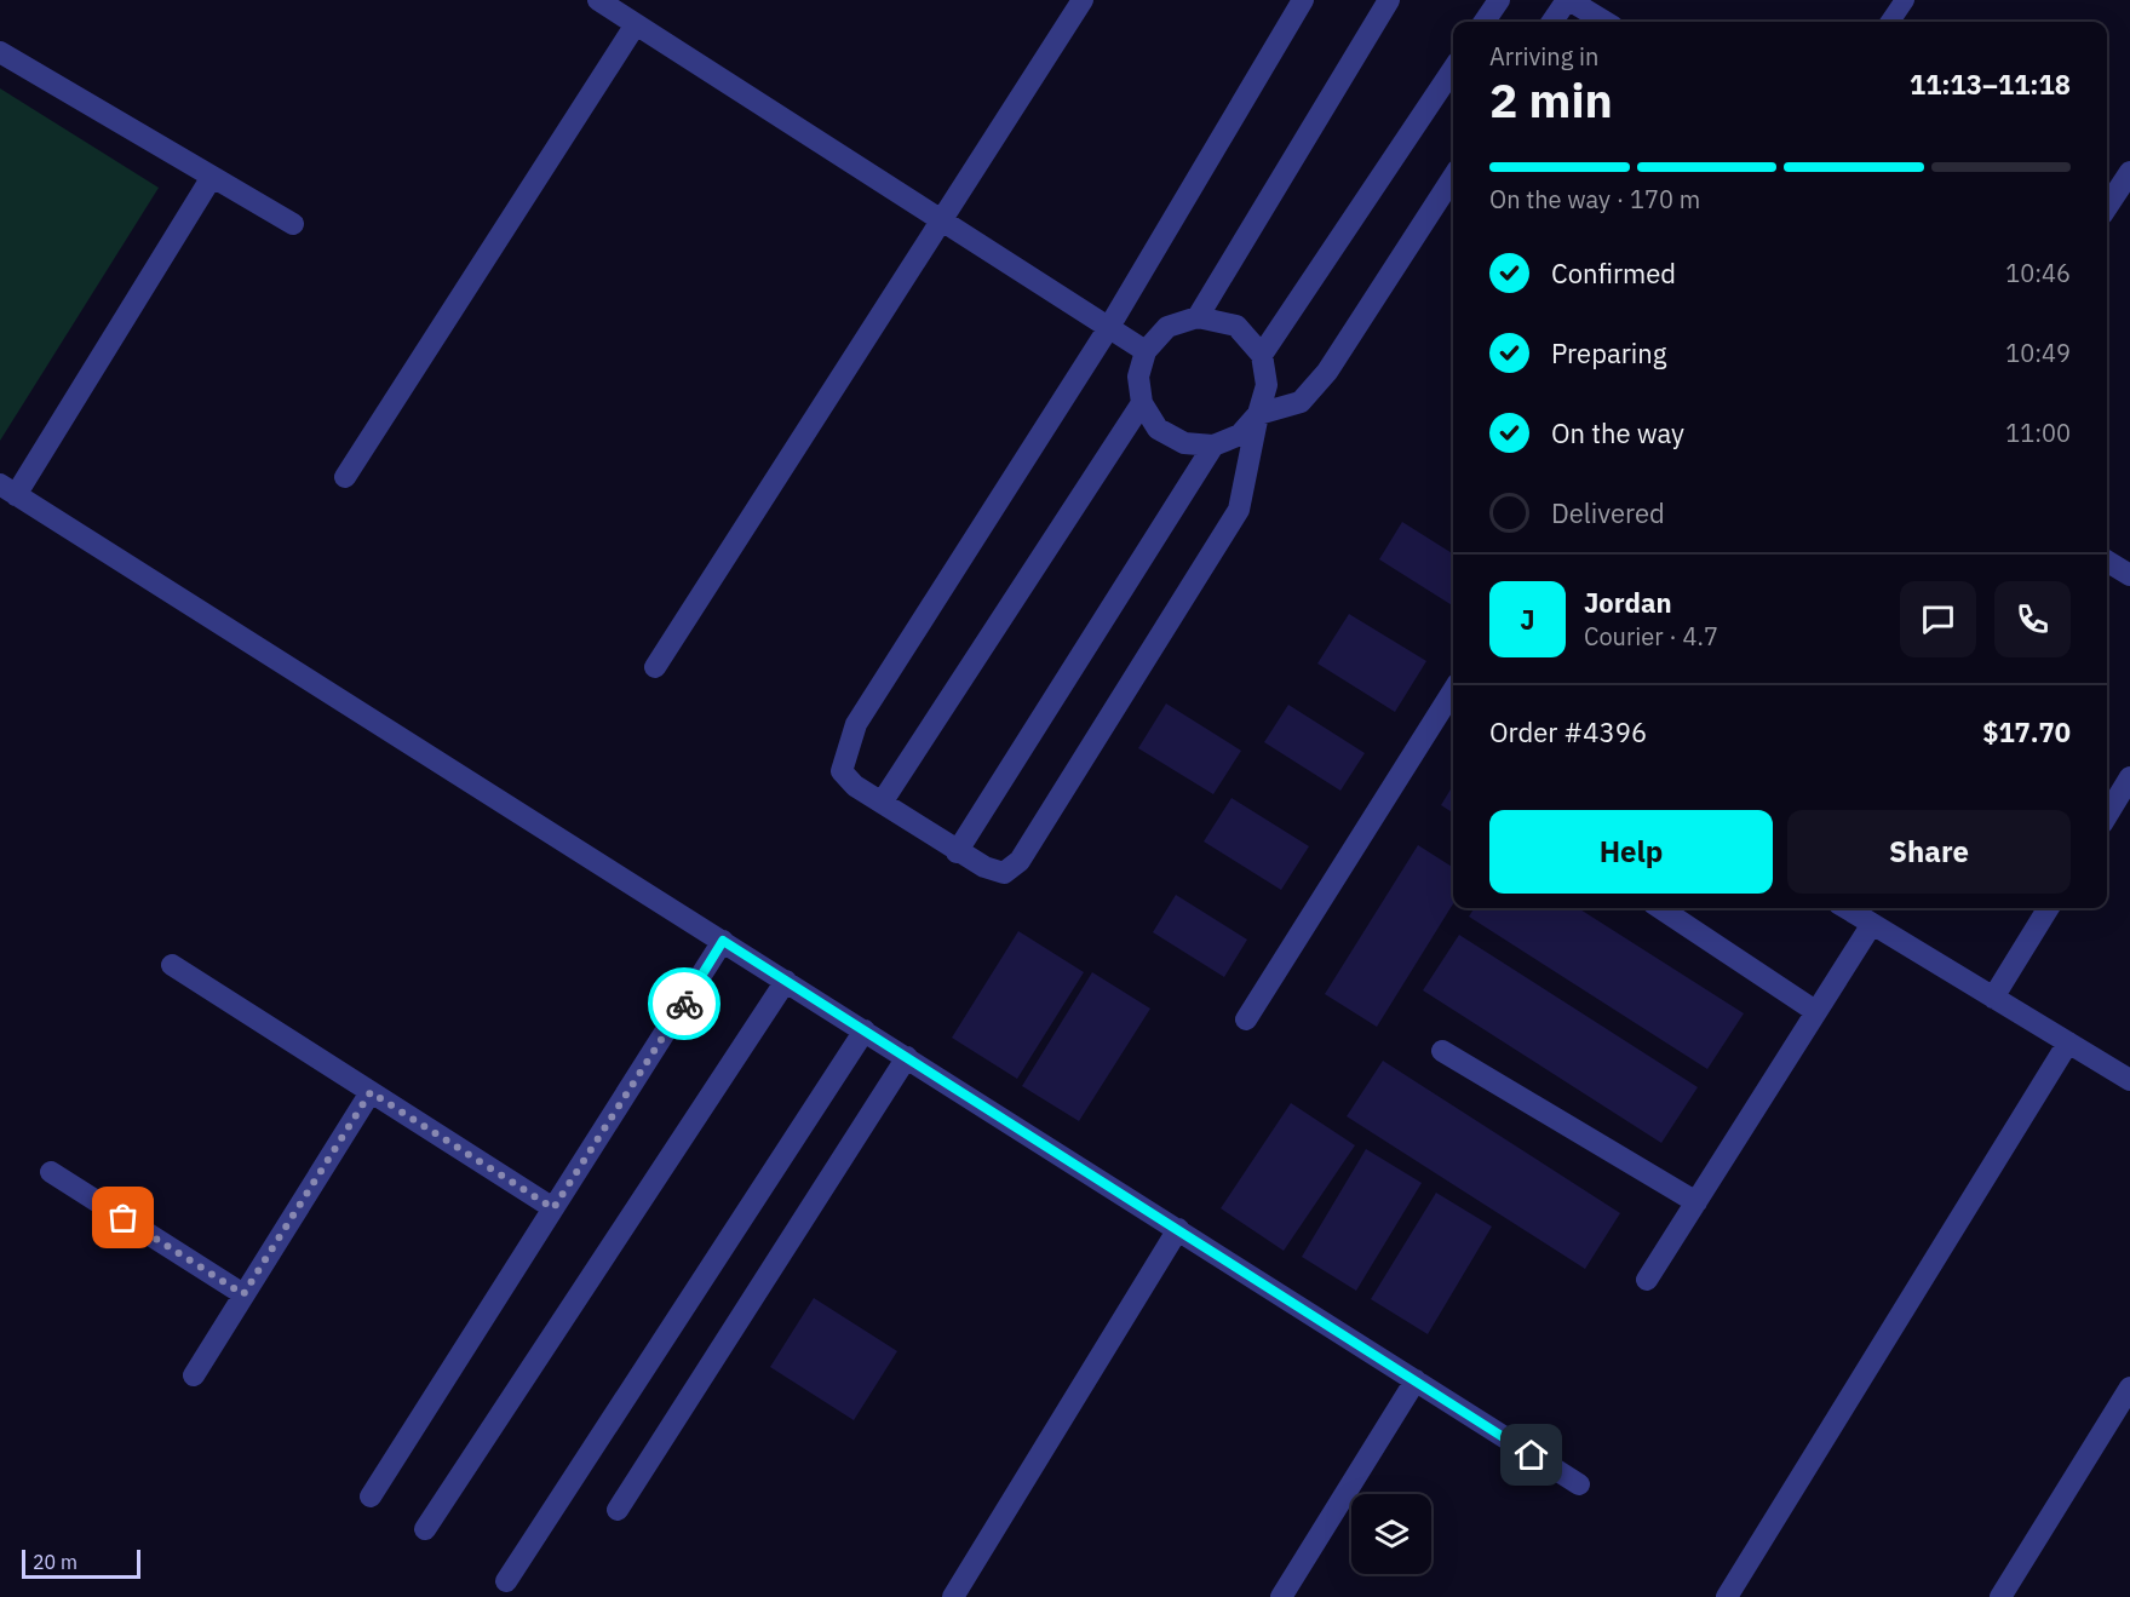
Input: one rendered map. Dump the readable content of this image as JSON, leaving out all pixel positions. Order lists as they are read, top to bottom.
{
  "scale_bar": "20 m",
  "page": {
    "heading": ["2 min", "Arriving in", "11:13–11:18"],
    "panel": [
      "Jordan",
      "Courier · 4.7",
      "Order #4396",
      "$17.70"
    ],
    "bar": "On the way · 170 m",
    "list": [
      ["Confirmed", "10:46"],
      ["Preparing", "10:49"],
      ["On the way", "11:00"],
      "Delivered"
    ],
    "round": "J",
    "buttons": ["Help", "Share"],
    "scale": "20 m"
  }
}
